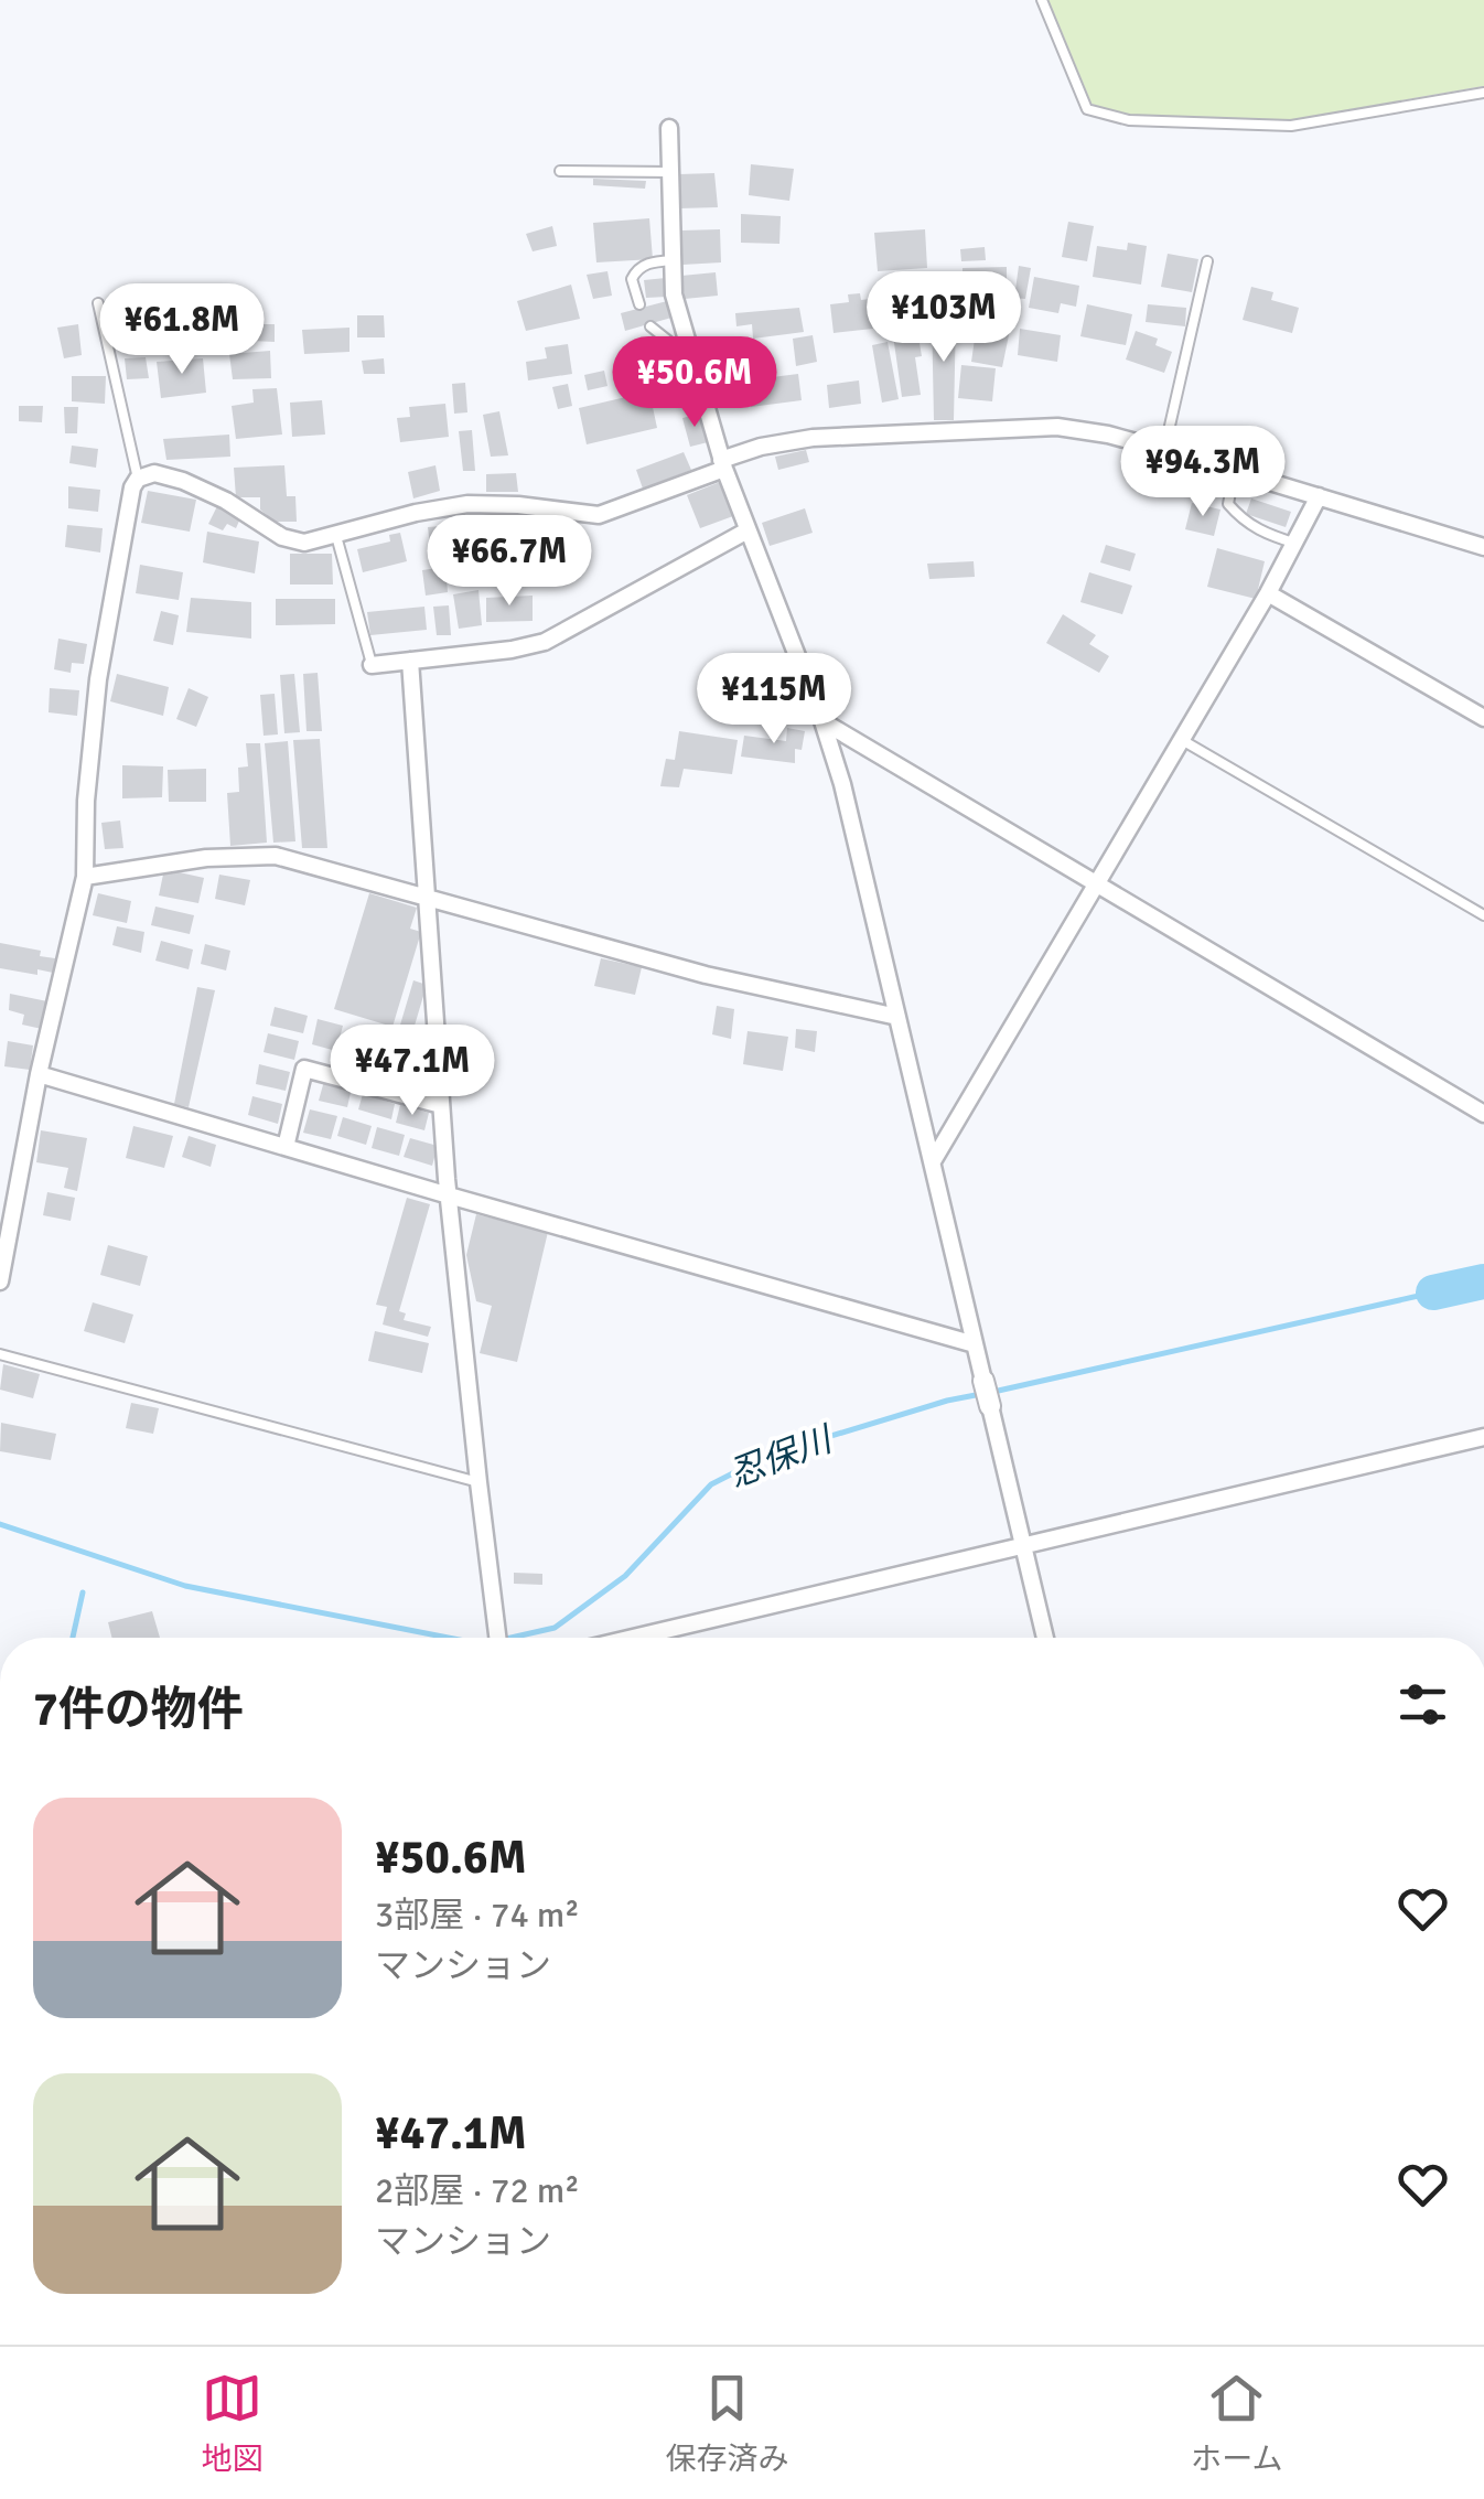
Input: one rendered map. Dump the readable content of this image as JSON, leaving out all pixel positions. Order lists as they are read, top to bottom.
{
  "water": ["忍保川"],
  "page": {
    "price": [
      "¥103M",
      "¥61.8M",
      "¥50.6M",
      "¥94.3M",
      "¥66.7M",
      "¥115M",
      "¥47.1M"
    ],
    "heading": "7件の物件",
    "list": [
      {
        "name": "¥50.6M",
        "note": "3部屋 · 74 m² · マンション"
      },
      {
        "name": "¥47.1M",
        "note": "2部屋 · 72 m² · マンション"
      }
    ],
    "tabs": ["地図", "保存済み", "ホーム"]
  }
}
